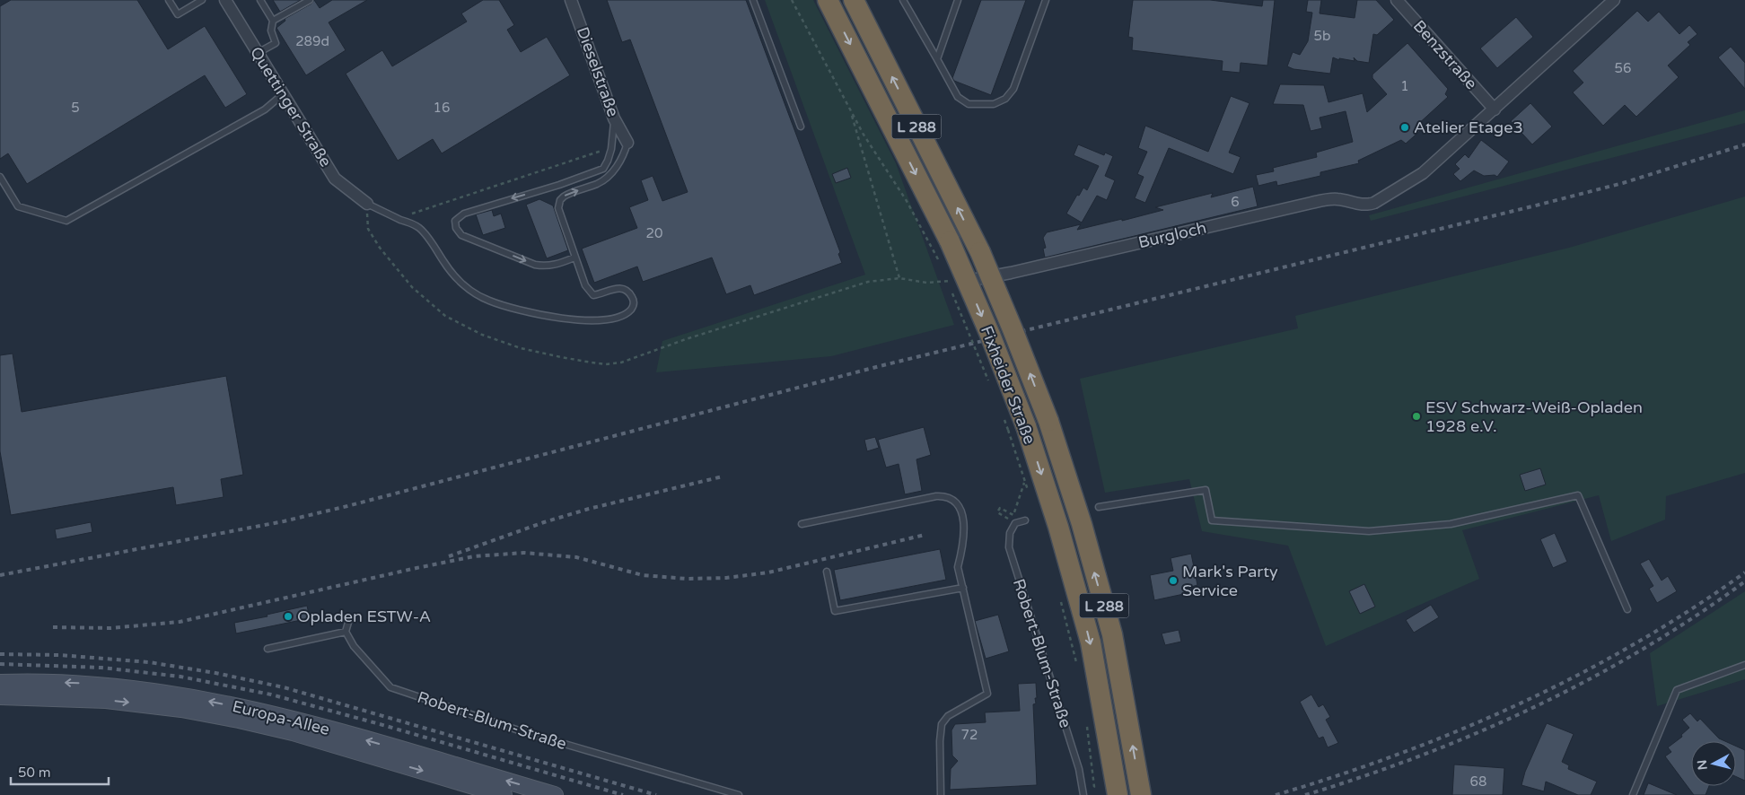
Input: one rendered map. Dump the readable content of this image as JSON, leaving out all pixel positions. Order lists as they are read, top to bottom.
{
  "streets": {
    "highway": ["L 288", "Fixheider Straße"],
    "main road": ["Europa-Allee"],
    "street": [
      "Benzstraße",
      "Dieselstraße",
      "Quettinger Straße",
      "Burgloch"
    ],
    "lane": ["Robert-Blum-Straße"]
  },
  "crossings": [
    ["Benzstraße", "Burgloch"]
  ],
  "places": [
    "Atelier Etage3",
    "ESV Schwarz-Weiß-Opladen 1928 e.V.",
    "Mark's Party Service",
    "Opladen ESTW-A"
  ],
  "house_numbers": [
    "5b",
    "289d",
    "56",
    "1",
    "5",
    "16",
    "6",
    "20",
    "72",
    "68"
  ],
  "scale_bar": "50 m",
  "north": "left"
}
